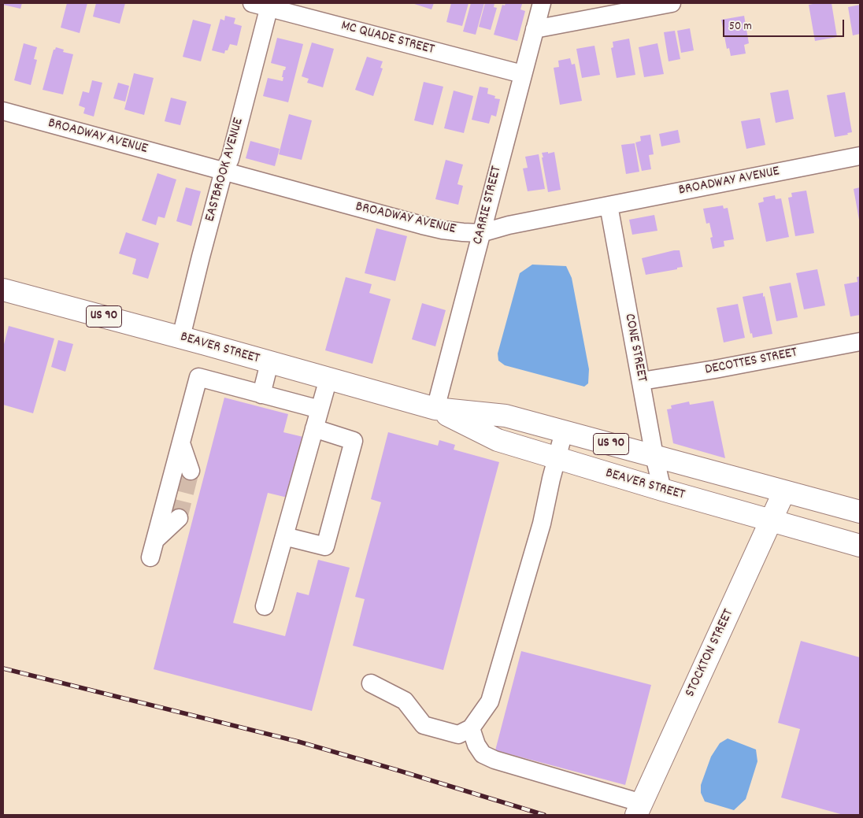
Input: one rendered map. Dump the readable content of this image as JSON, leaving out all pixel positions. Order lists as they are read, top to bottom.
{
  "streets": {
    "main road": ["US 90", "BEAVER STREET", "STOCKTON STREET"],
    "street": [
      "MC QUADE STREET",
      "BROADWAY AVENUE",
      "EASTBROOK AVENUE",
      "CARRIE STREET",
      "CONE STREET",
      "DECOTTES STREET"
    ]
  },
  "crossings": [
    ["MC QUADE STREET", "EASTBROOK AVENUE"],
    ["MC QUADE STREET", "CARRIE STREET"],
    ["BROADWAY AVENUE", "EASTBROOK AVENUE"],
    ["BROADWAY AVENUE", "CARRIE STREET"],
    ["BROADWAY AVENUE", "CONE STREET"],
    ["EASTBROOK AVENUE", "BEAVER STREET"],
    ["CARRIE STREET", "BEAVER STREET"],
    ["CONE STREET", "BEAVER STREET"],
    ["CONE STREET", "DECOTTES STREET"],
    ["BEAVER STREET", "STOCKTON STREET"]
  ],
  "scale_bar": "50 m"
}
